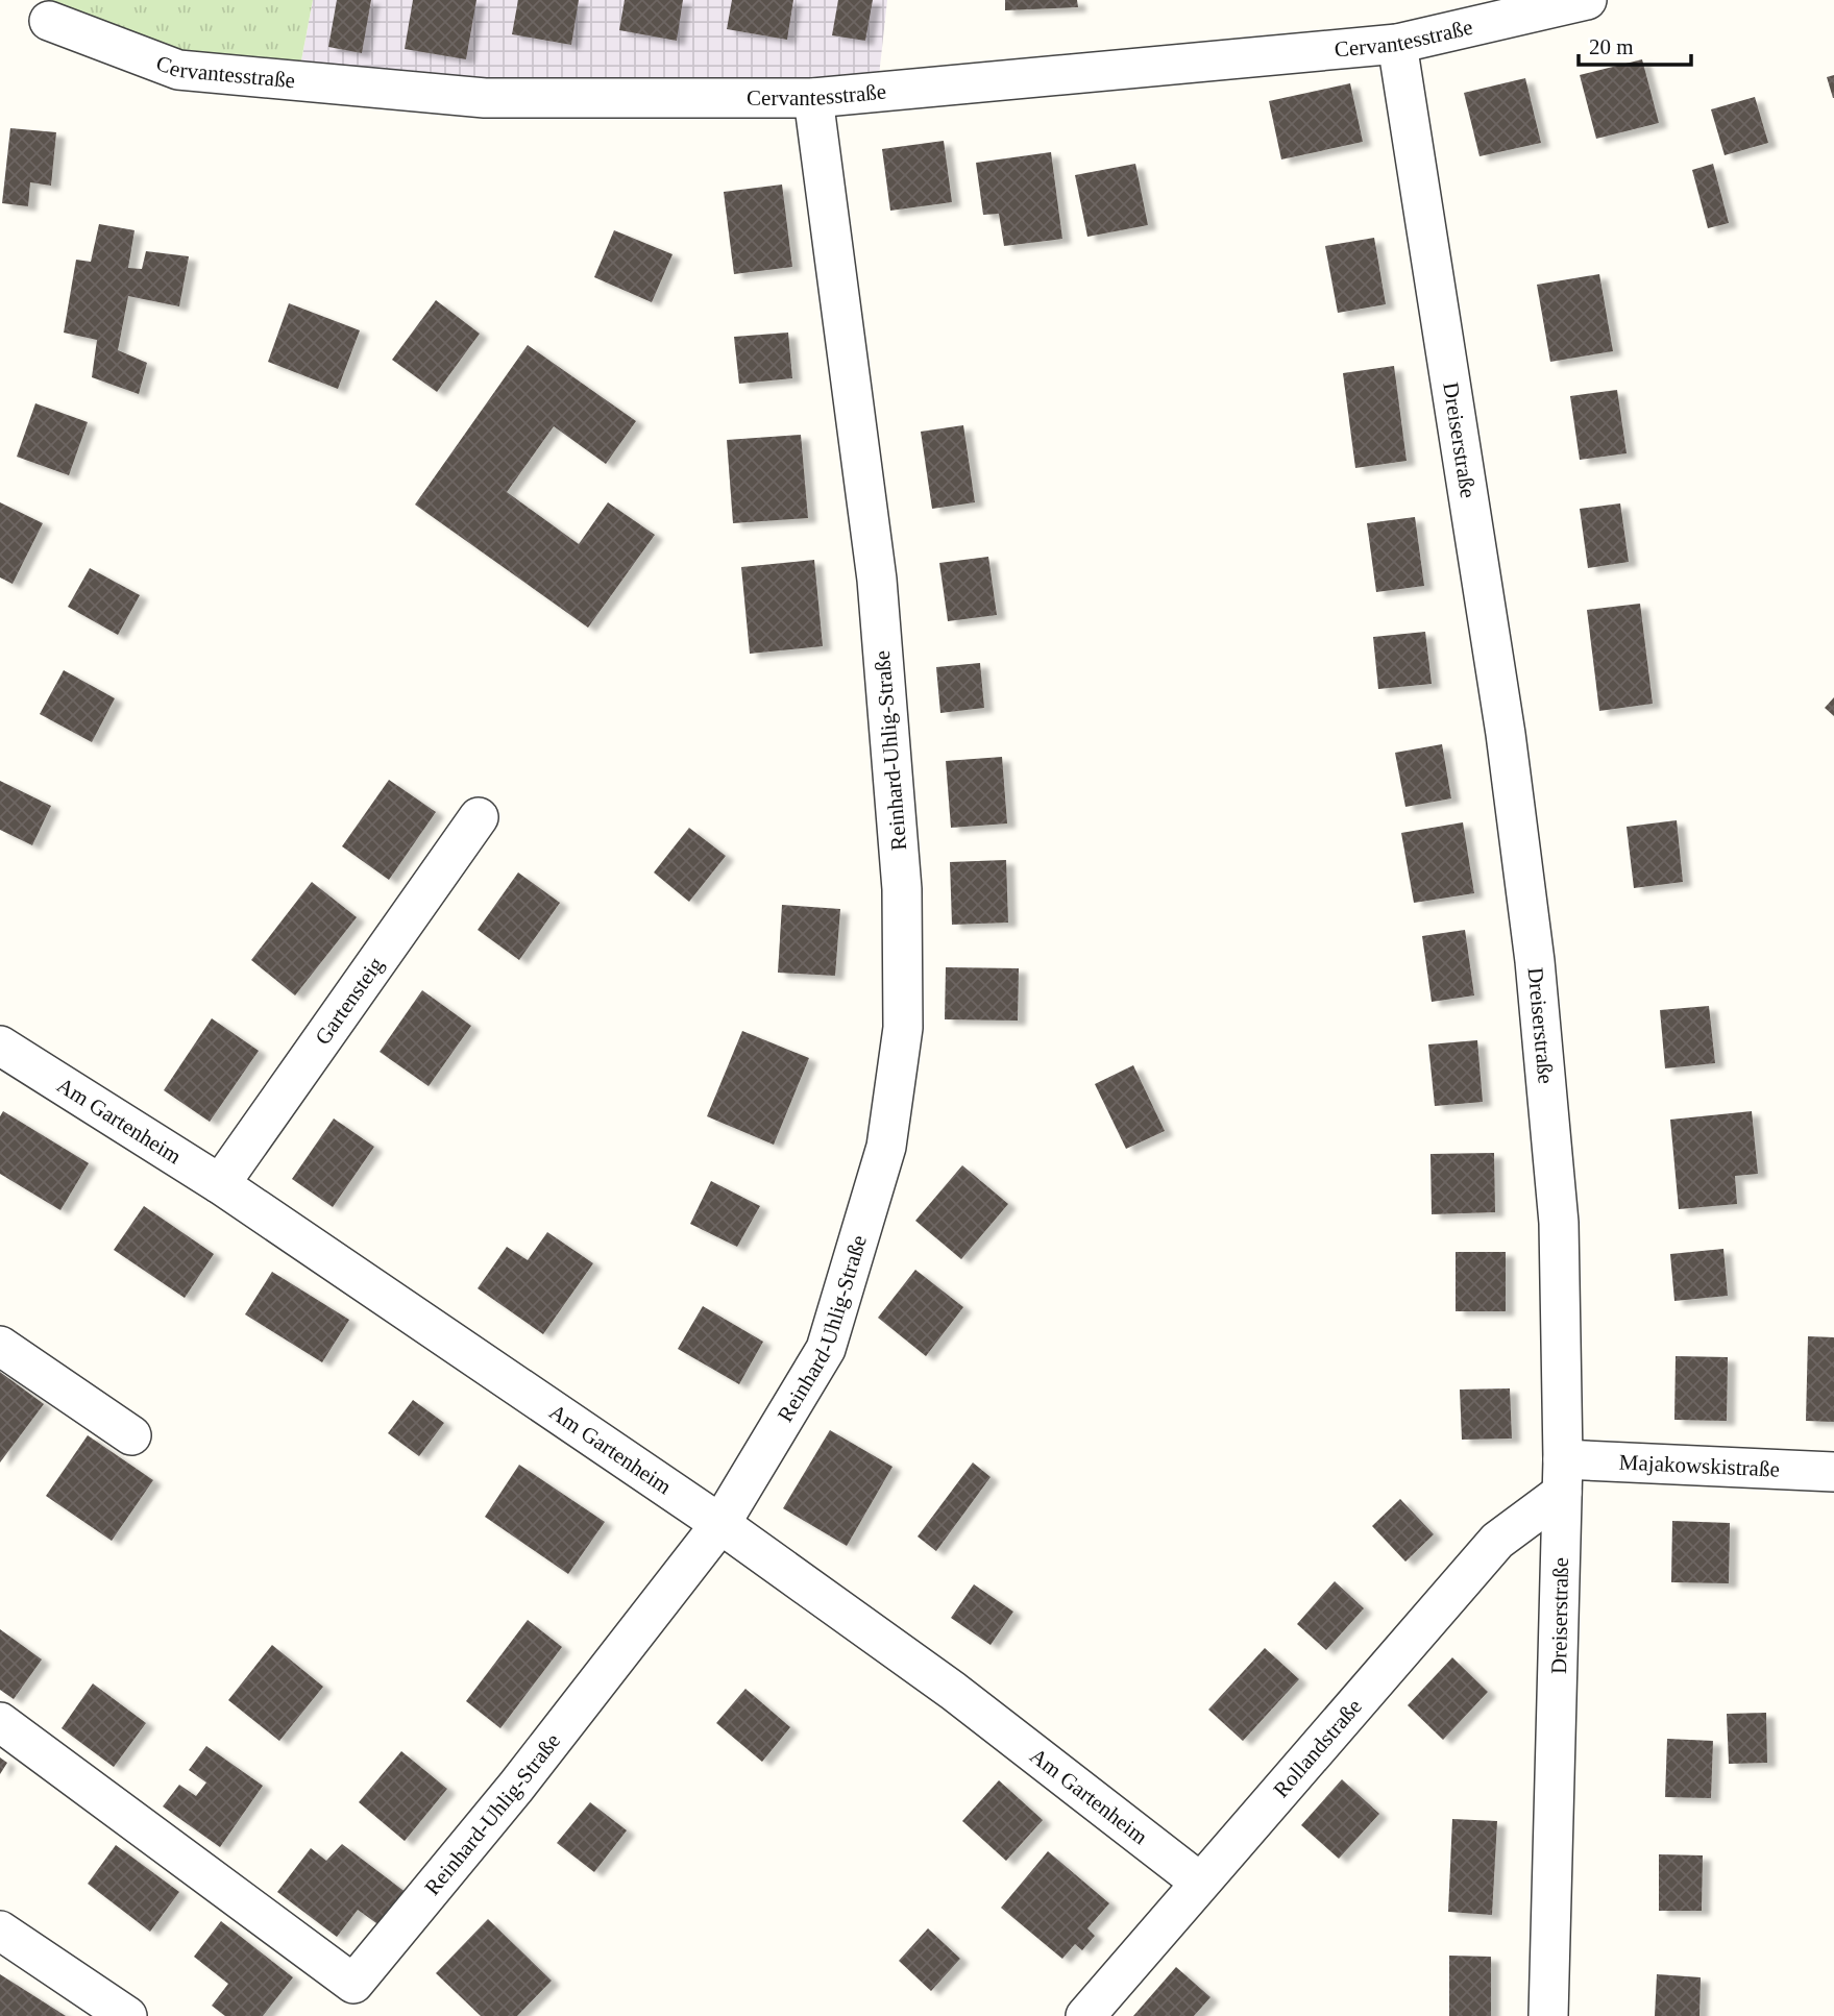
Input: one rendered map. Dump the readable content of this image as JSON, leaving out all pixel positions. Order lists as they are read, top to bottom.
{
  "streets": {
    "street": [
      "Cervantesstraße",
      "Dreiserstraße",
      "Reinhard-Uhlig-Straße",
      "Gartensteig",
      "Am Gartenheim",
      "Majakowskistraße",
      "Rollandstraße"
    ]
  },
  "crossings": [
    ["Cervantesstraße", "Dreiserstraße"],
    ["Cervantesstraße", "Reinhard-Uhlig-Straße"],
    ["Dreiserstraße", "Majakowskistraße"],
    ["Dreiserstraße", "Rollandstraße"],
    ["Reinhard-Uhlig-Straße", "Am Gartenheim"],
    ["Gartensteig", "Am Gartenheim"],
    ["Am Gartenheim", "Rollandstraße"],
    ["Majakowskistraße", "Rollandstraße"]
  ],
  "scale_bar": "20 m"
}
